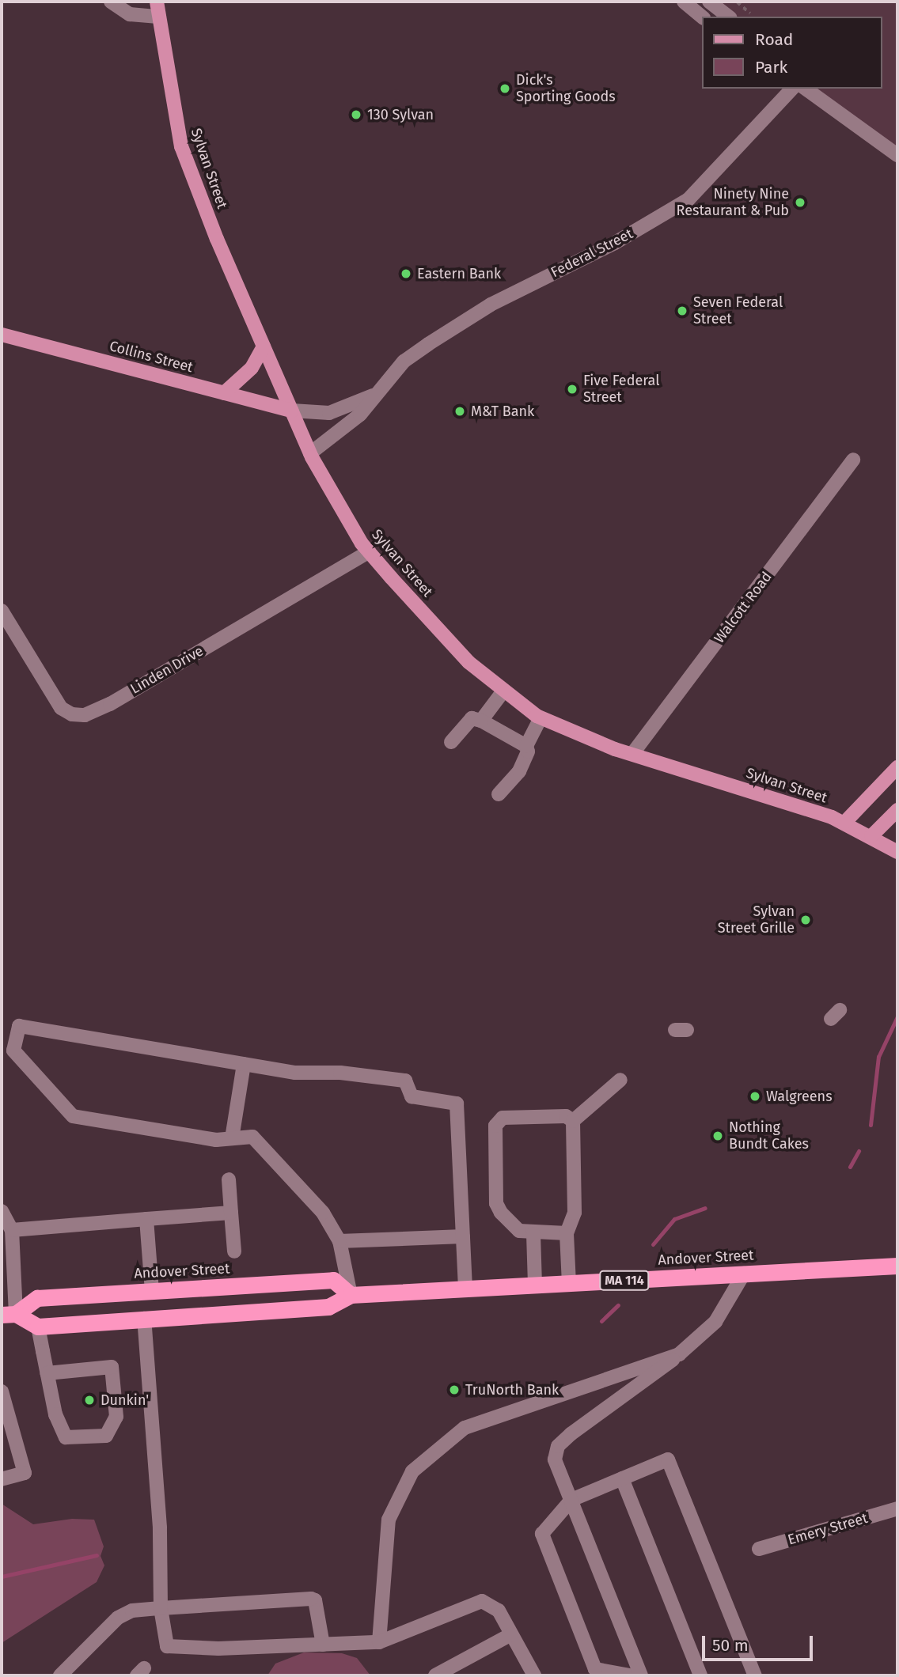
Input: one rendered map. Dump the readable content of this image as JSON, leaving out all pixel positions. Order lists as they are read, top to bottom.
{
  "streets": {
    "highway": ["Andover Street", "MA 114"],
    "main road": ["Sylvan Street", "Collins Street"],
    "street": [
      "Federal Street",
      "Walcott Road",
      "Linden Drive",
      "Emery Street"
    ]
  },
  "crossings": [
    ["Sylvan Street", "Federal Street"],
    ["Sylvan Street", "Collins Street"],
    ["Sylvan Street", "Walcott Road"],
    ["Sylvan Street", "Linden Drive"],
    ["Federal Street", "Collins Street"]
  ],
  "places": [
    "Dick's Sporting Goods",
    "130 Sylvan",
    "Ninety Nine Restaurant & Pub",
    "Eastern Bank",
    "Seven Federal Street",
    "Five Federal Street",
    "M&T Bank",
    "Sylvan Street Grille",
    "Walgreens",
    "Nothing Bundt Cakes",
    "TruNorth Bank",
    "Dunkin'"
  ],
  "legend": ["Road", "Park"],
  "scale_bar": "50 m"
}
